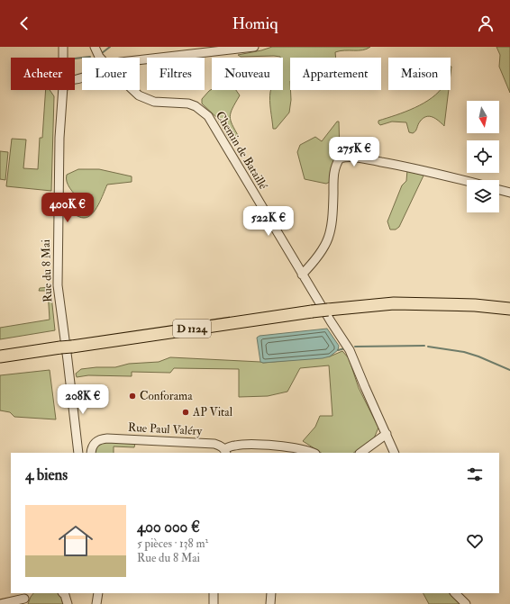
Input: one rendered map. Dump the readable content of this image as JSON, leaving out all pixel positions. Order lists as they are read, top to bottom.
{
  "streets": {
    "highway": ["D 1124"],
    "street": ["Chemin de Bataillé", "Rue du 8 Mai", "Rue Paul Valéry"]
  },
  "places": ["Conforama", "AP Vital"],
  "north": "bottom",
  "page": {
    "header": "Homiq",
    "chip": [
      "Acheter",
      "Louer",
      "Filtres",
      "Nouveau",
      "Appartement",
      "Maison"
    ],
    "price": [
      "275K €",
      "400K €",
      "522K €",
      "208K €"
    ],
    "heading": "4 biens",
    "list": [
      {
        "name": "400 000 €",
        "note": "5 pièces · 138 m² · Rue du 8 Mai"
      }
    ]
  }
}
